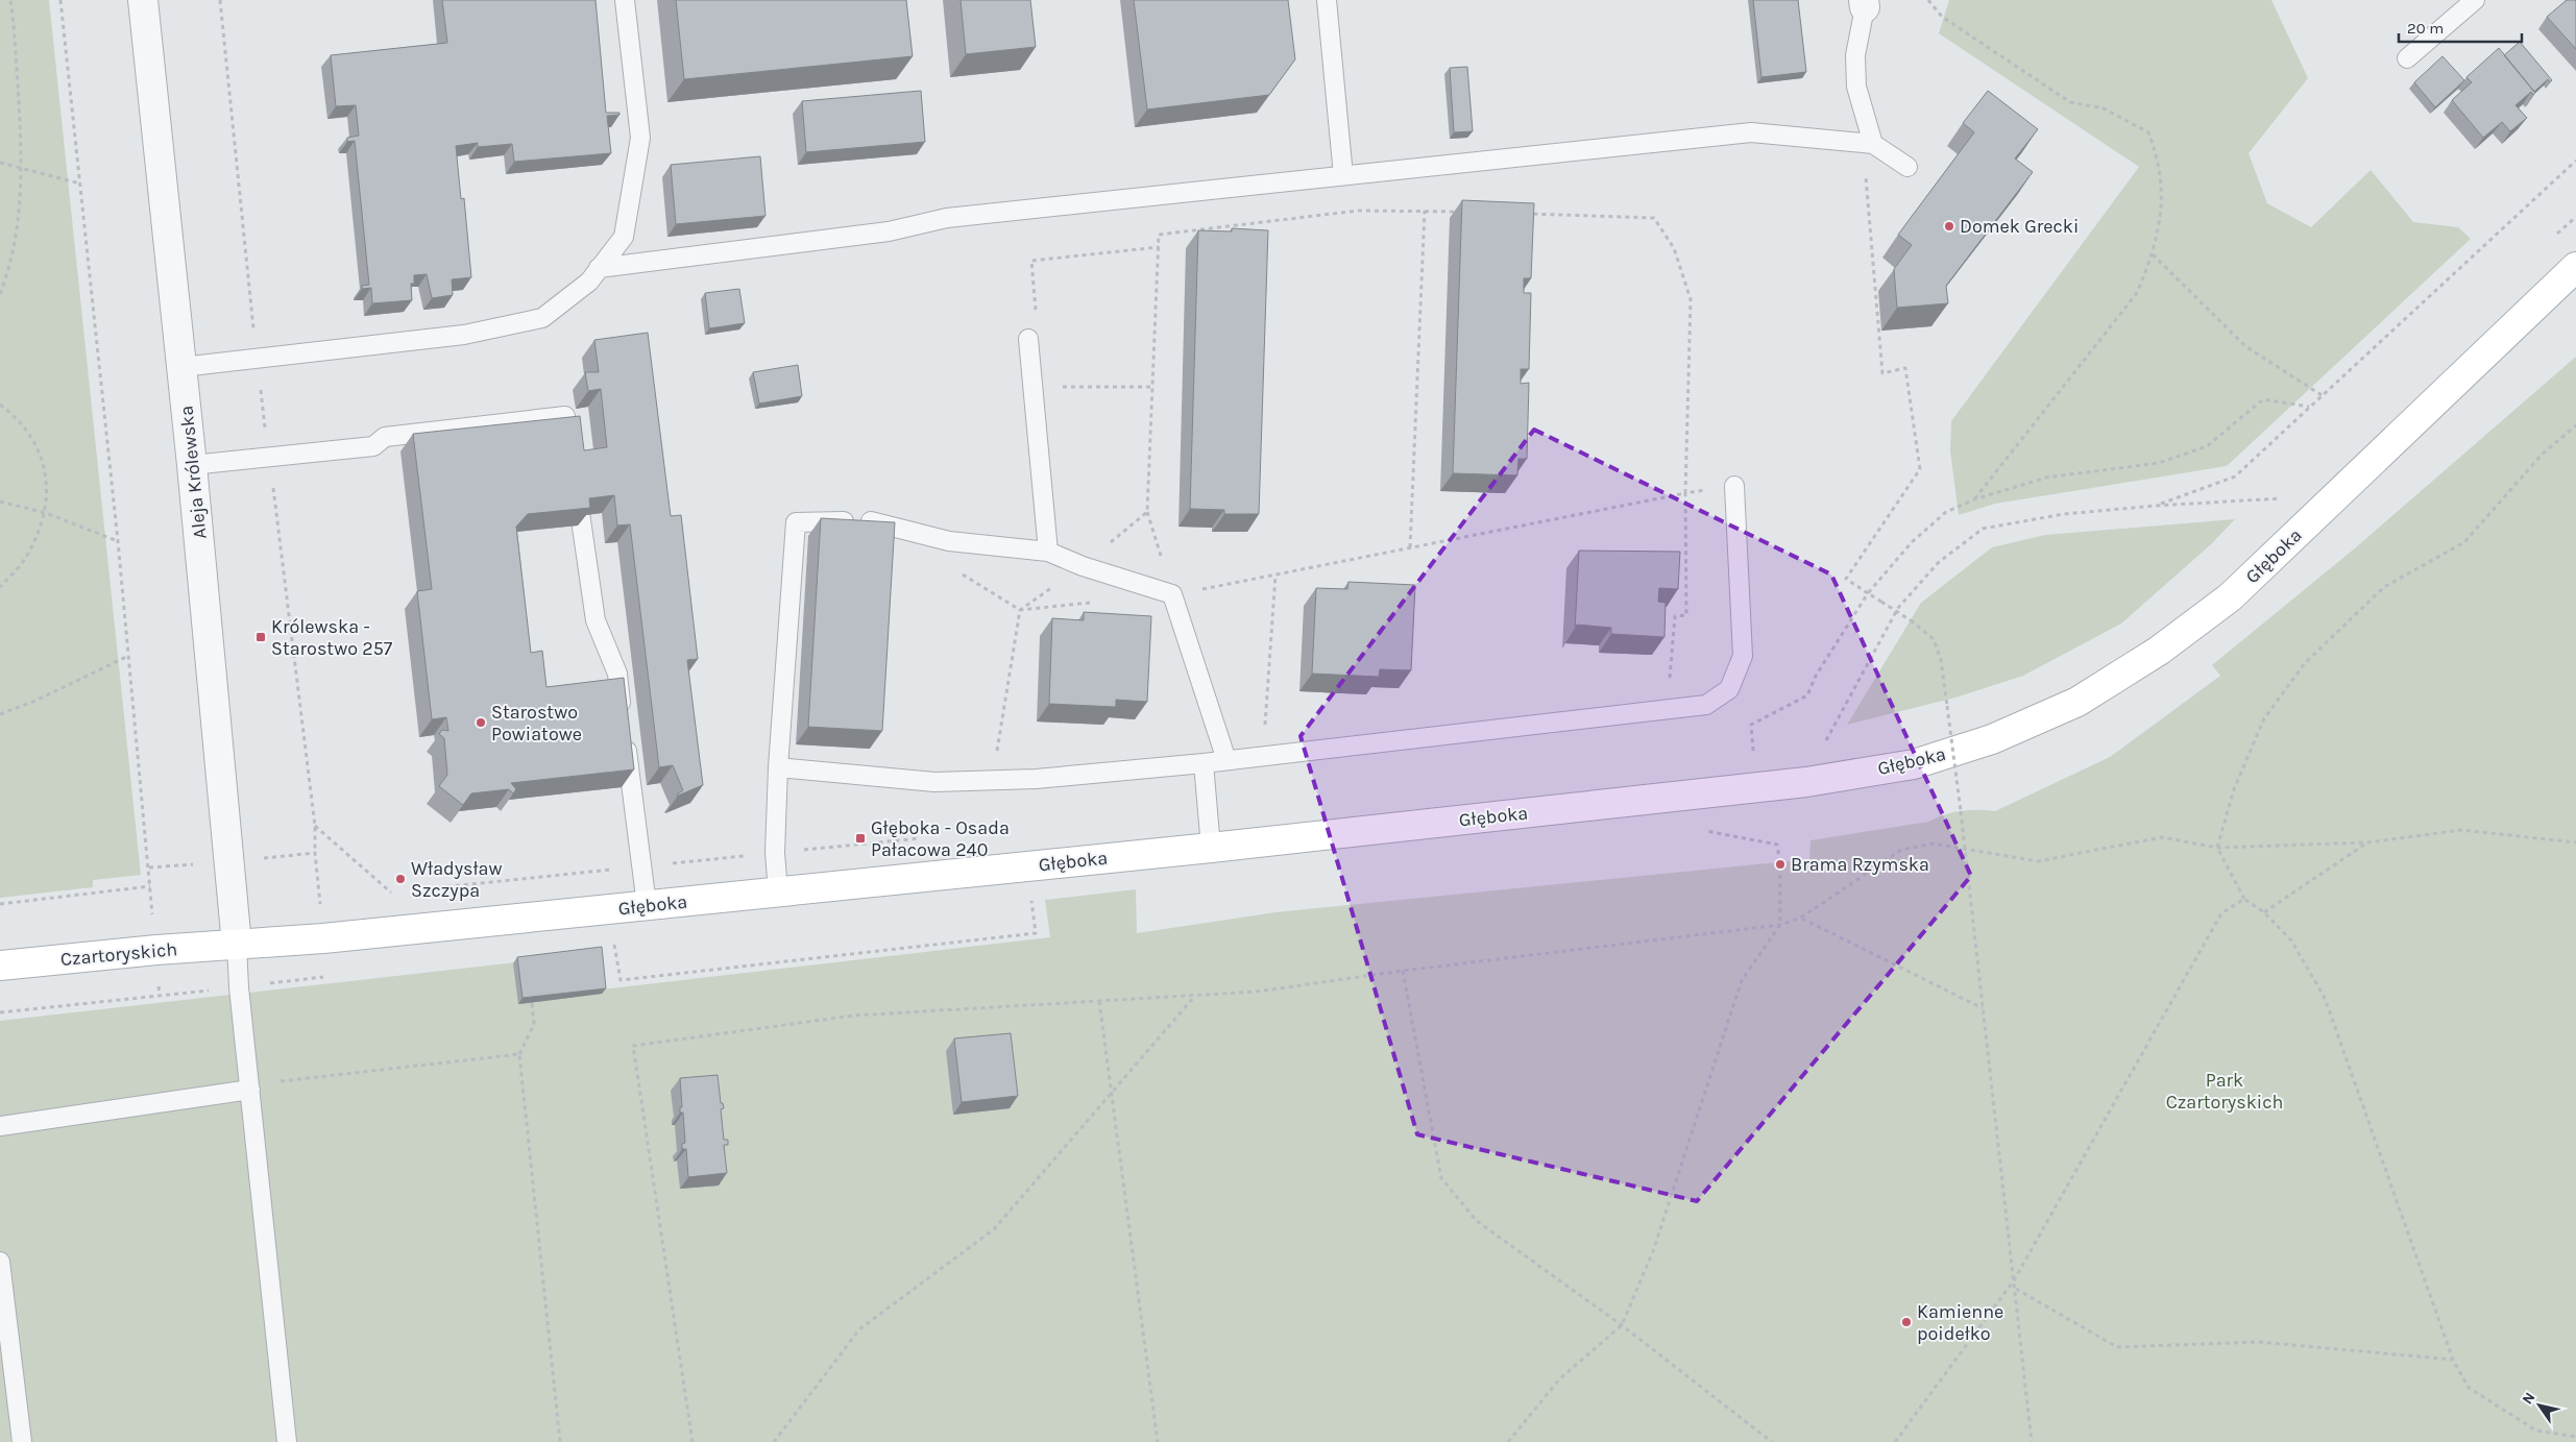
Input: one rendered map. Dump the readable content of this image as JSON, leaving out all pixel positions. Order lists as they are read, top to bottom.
{
  "streets": {
    "main road": ["Głęboka", "Czartoryskich"],
    "street": ["Aleja Królewska"]
  },
  "crossings": [
    ["Aleja Królewska", "Głęboka"],
    ["Aleja Królewska", "Czartoryskich"],
    ["Głęboka", "Czartoryskich"]
  ],
  "parks": ["Park Czartoryskich"],
  "places": {
    "other": [
      "Domek Grecki",
      "Starostwo Powiatowe",
      "Brama Rzymska",
      "Władysław Szczypa",
      "Kamienne poidełko"
    ],
    "transit": ["Królewska - Starostwo 257", "Głęboka - Osada Pałacowa 240"]
  },
  "scale_bar": "20 m",
  "north": "top left"
}
